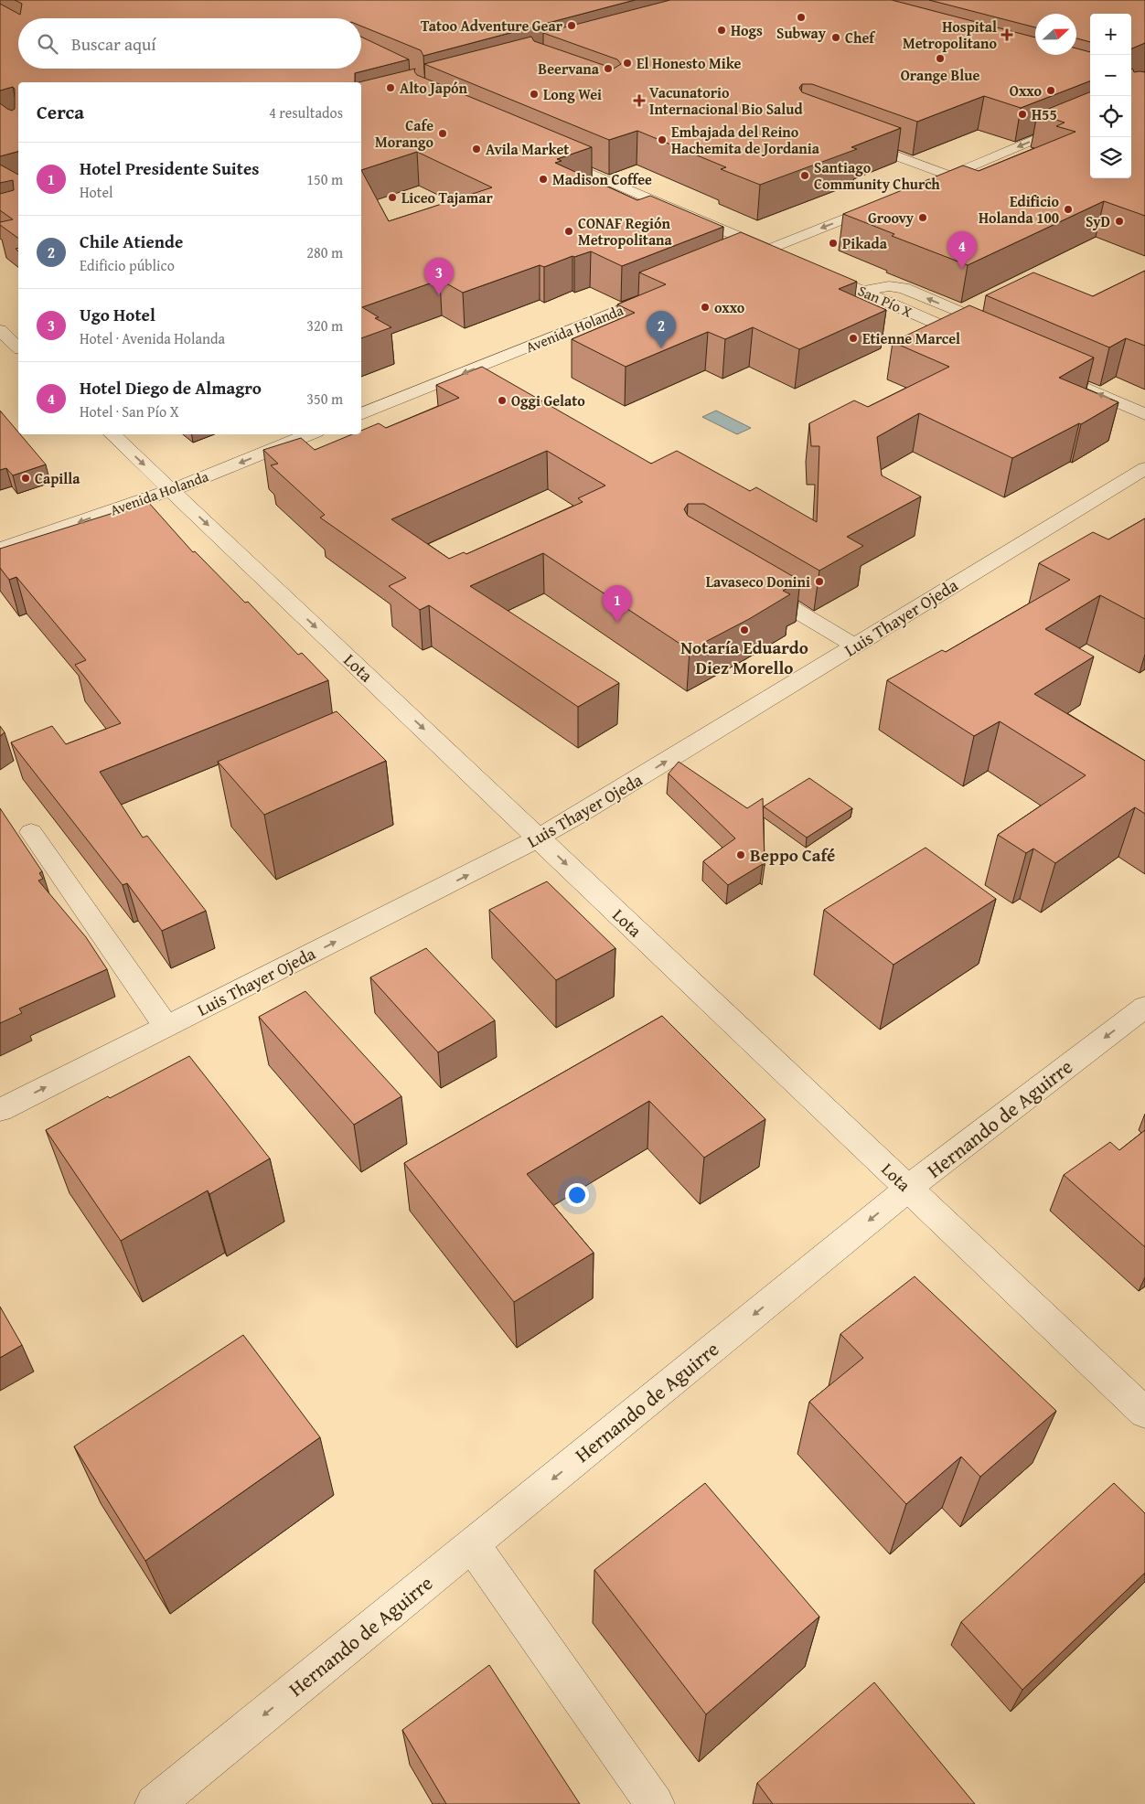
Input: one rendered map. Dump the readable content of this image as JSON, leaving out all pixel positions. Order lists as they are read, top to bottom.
{
  "streets": {
    "street": [
      "San Pío X",
      "Avenida Holanda",
      "Luis Thayer Ojeda",
      "Lota",
      "Hernando de Aguirre"
    ]
  },
  "crossings": [
    ["Avenida Holanda", "Lota"],
    ["Luis Thayer Ojeda", "Lota"],
    ["Lota", "Hernando de Aguirre"]
  ],
  "one_way": [
    "Avenida Holanda",
    "Luis Thayer Ojeda",
    "Lota",
    "Hernando de Aguirre"
  ],
  "places": {
    "other": [
      "Subway",
      "Tatoo Adventure Gear",
      "Hogs",
      "Chef",
      "Orange Blue",
      "El Honesto Mike",
      "Beervana",
      "Alto Japón",
      "Oxxo",
      "Long Wei",
      "H55",
      "Cafe Morango",
      "Embajada del Reino Hachemita de Jordania",
      "Avila Market",
      "Santiago Community Church",
      "Madison Coffee",
      "Liceo Tajamar",
      "Edificio Holanda 100",
      "Groovy",
      "SyD",
      "CONAF Región Metropolitana",
      "Pikada",
      "oxxo",
      "Etienne Marcel",
      "Oggi Gelato",
      "Capilla",
      "Lavaseco Donini",
      "Notaría Eduardo Diez Morello",
      "Beppo Café"
    ],
    "health": ["Hospital Metropolitano", "Vacunatorio Internacional Bio Salud"]
  },
  "north": "right",
  "page": {
    "map_buttons": ["+", "−"],
    "search": "Buscar aquí",
    "heading": ["Cerca", "4 resultados"],
    "list": [
      {
        "mark": "1",
        "name": "Hotel Presidente Suites",
        "note": "Hotel",
        "value": "150 m"
      },
      {
        "mark": "2",
        "name": "Chile Atiende",
        "note": "Edificio público",
        "value": "280 m"
      },
      {
        "mark": "3",
        "name": "Ugo Hotel",
        "note": "Hotel · Avenida Holanda",
        "value": "320 m"
      },
      {
        "mark": "4",
        "name": "Hotel Diego de Almagro",
        "note": "Hotel · San Pío X",
        "value": "350 m"
      }
    ],
    "pins": [
      "4",
      "3",
      "2",
      "1"
    ]
  }
}
